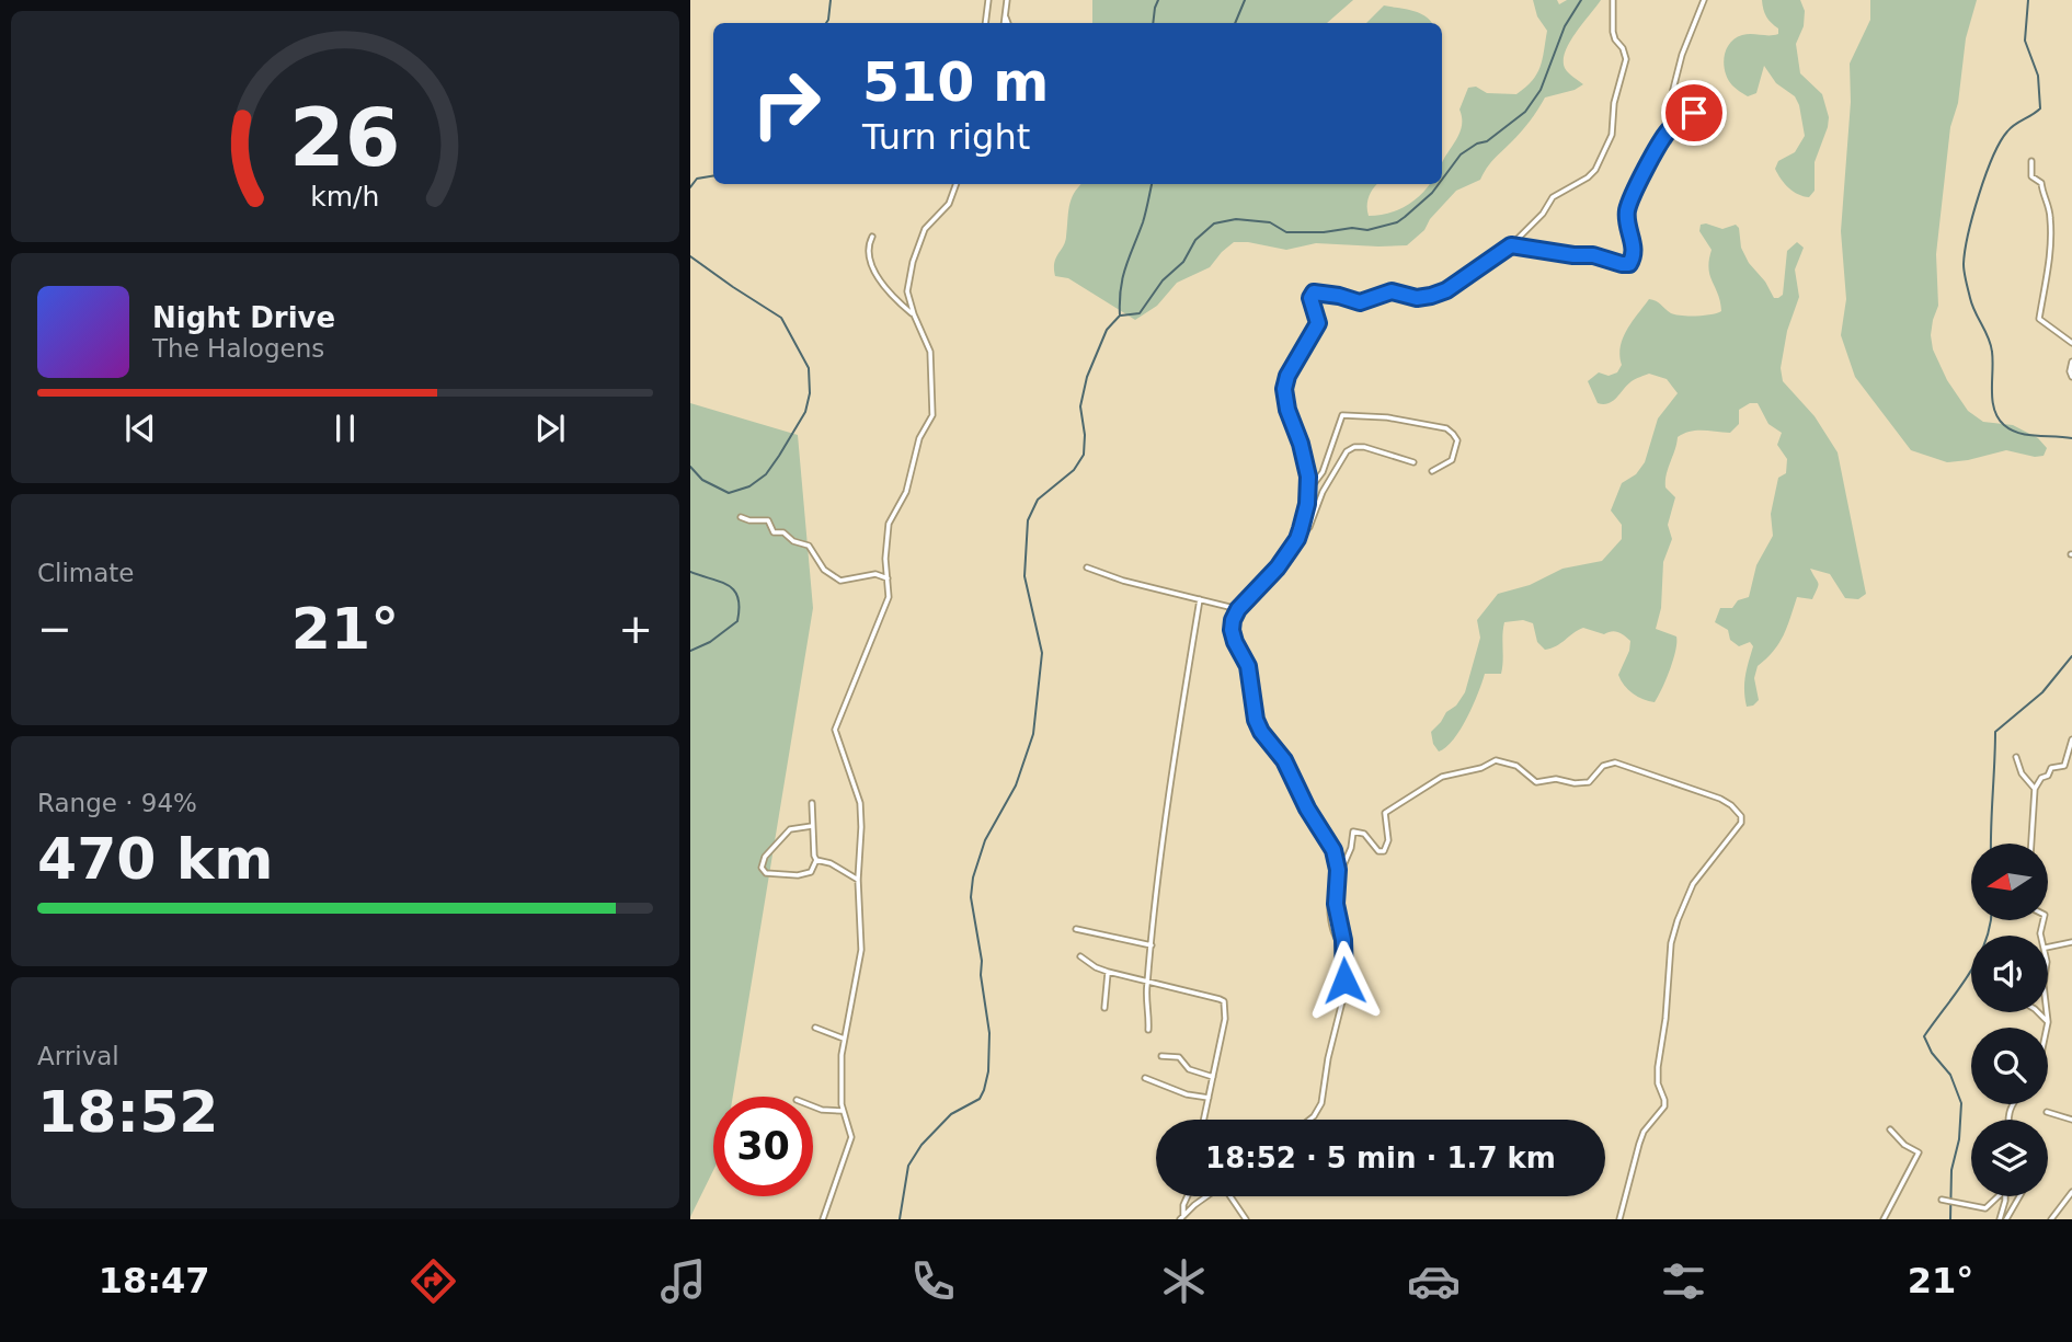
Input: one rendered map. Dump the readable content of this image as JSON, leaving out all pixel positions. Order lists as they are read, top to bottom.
{
  "north": "left",
  "page": {
    "turn": ["510 m", "Turn right"],
    "song": ["Night Drive", "The Halogens"],
    "tile": [
      "Climate",
      ["Range · 94%", "470 km"],
      ["Arrival", "18:52"]
    ],
    "heat": ["−", "21°", "+"],
    "limit": "30",
    "trip": "18:52 · 5 min · 1.7 km",
    "tabs": ["18:47", "21°"],
    "gauge": ["26", "km/h"]
  }
}
